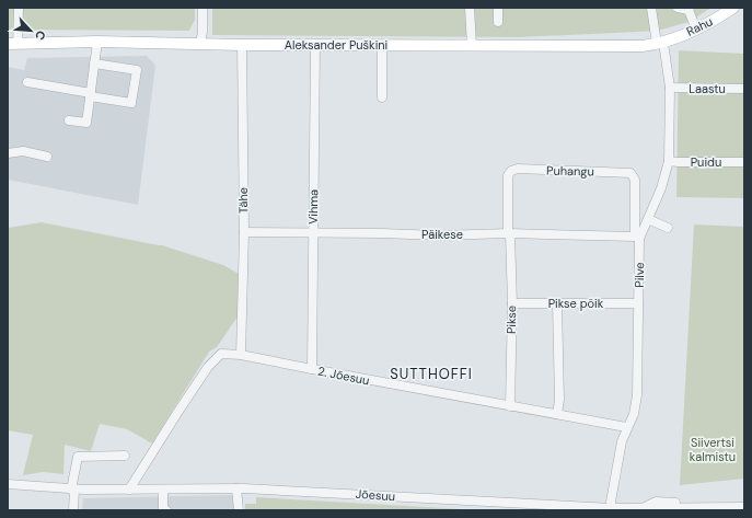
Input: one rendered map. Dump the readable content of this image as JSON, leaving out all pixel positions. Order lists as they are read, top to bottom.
{
  "streets": {
    "main road": ["Rahu", "Aleksander Puškini"],
    "street": [
      "Laastu",
      "Puidu",
      "Puhangu",
      "Tähe",
      "Vihma",
      "Päikese",
      "Pilve",
      "Pikse põik",
      "Pikse",
      "2. Jõesuu",
      "Jõesuu"
    ]
  },
  "crossings": [
    ["Rahu", "Aleksander Puškini"],
    ["Rahu", "Pilve"],
    ["Aleksander Puškini", "Tähe"],
    ["Aleksander Puškini", "Vihma"],
    ["Aleksander Puškini", "Pilve"],
    ["Laastu", "Pilve"],
    ["Puidu", "Pilve"],
    ["Puhangu", "Päikese"],
    ["Puhangu", "Pilve"],
    ["Puhangu", "Pikse"],
    ["Tähe", "Päikese"],
    ["Tähe", "2. Jõesuu"],
    ["Vihma", "Päikese"],
    ["Vihma", "2. Jõesuu"],
    ["Päikese", "Pilve"],
    ["Päikese", "Pikse"],
    ["Pilve", "Pikse põik"],
    ["Pilve", "2. Jõesuu"],
    ["Pilve", "Jõesuu"],
    ["Pikse põik", "Pikse"],
    ["Pikse", "2. Jõesuu"],
    ["2. Jõesuu", "Jõesuu"]
  ],
  "districts": ["SUTTHOFFI"],
  "parks": ["Siivertsi kalmistu"],
  "north": "bottom right"
}
